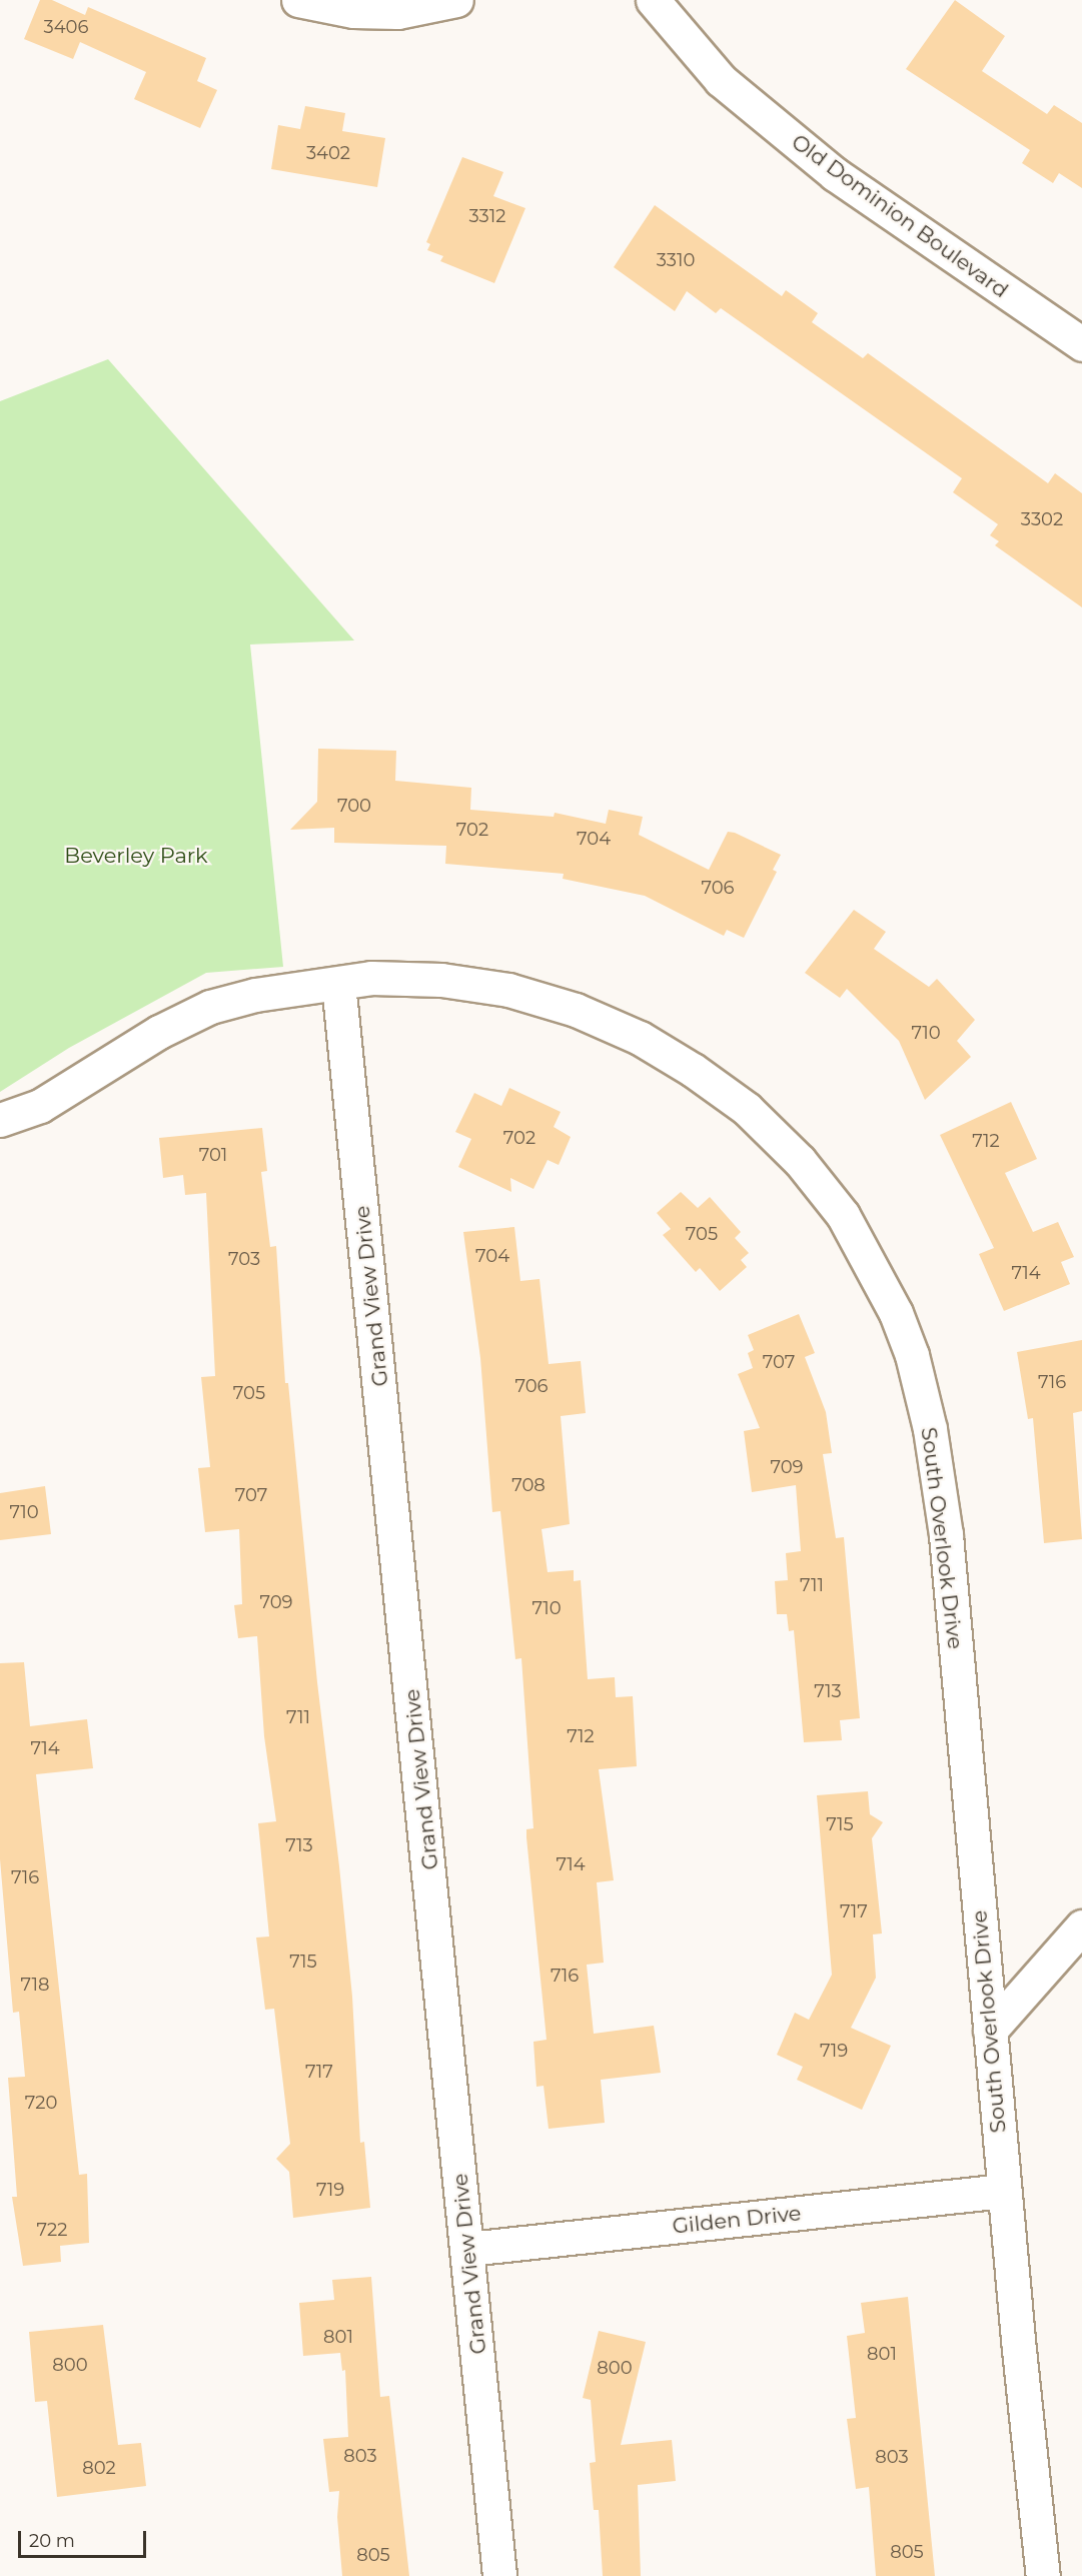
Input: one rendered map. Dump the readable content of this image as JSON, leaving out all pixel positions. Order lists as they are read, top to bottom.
{
  "streets": {
    "street": [
      "Old Dominion Boulevard",
      "Grand View Drive",
      "South Overlook Drive",
      "Gilden Drive"
    ]
  },
  "crossings": [
    ["Grand View Drive", "South Overlook Drive"],
    ["Grand View Drive", "Gilden Drive"],
    ["South Overlook Drive", "Gilden Drive"]
  ],
  "parks": ["Beverley Park"],
  "house_numbers": [
    "3406",
    "3402",
    "3312",
    "3310",
    "3302",
    "700",
    "702",
    "704",
    "706",
    "710",
    "702",
    "712",
    "701",
    "705",
    "704",
    "703",
    "714",
    "707",
    "716",
    "706",
    "705",
    "709",
    "708",
    "707",
    "710",
    "711",
    "709",
    "710",
    "713",
    "711",
    "712",
    "714",
    "715",
    "713",
    "714",
    "716",
    "717",
    "715",
    "716",
    "718",
    "719",
    "717",
    "720",
    "719",
    "722",
    "801",
    "801",
    "800",
    "800",
    "803",
    "803",
    "802",
    "805",
    "805"
  ],
  "scale_bar": "20 m"
}
